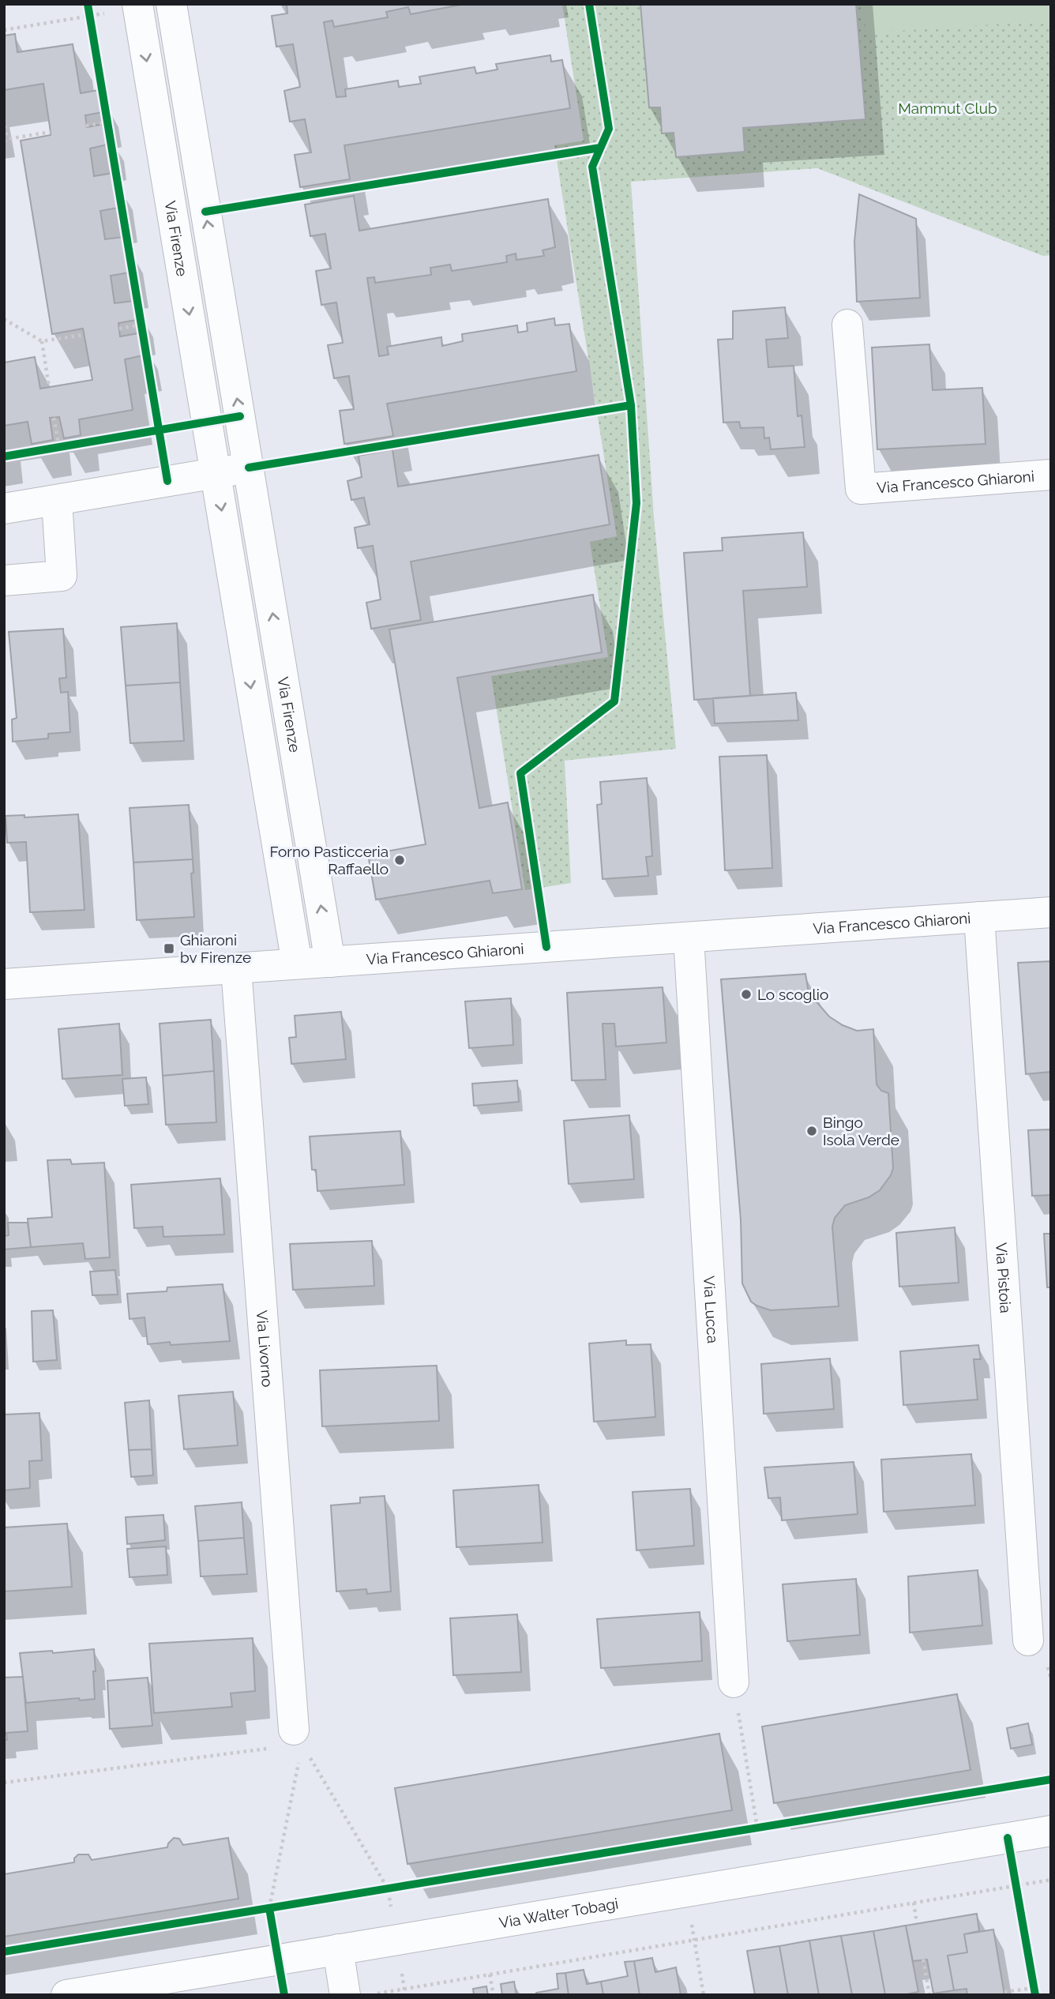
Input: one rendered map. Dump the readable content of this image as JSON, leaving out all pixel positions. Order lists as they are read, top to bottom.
{
  "streets": {
    "street": [
      "Via Firenze",
      "Via Francesco Ghiaroni",
      "Via Pistoia",
      "Via Lucca",
      "Via Livorno",
      "Via Walter Tobagi"
    ]
  },
  "crossings": [
    ["Via Firenze", "Via Francesco Ghiaroni"],
    ["Via Francesco Ghiaroni", "Via Pistoia"],
    ["Via Francesco Ghiaroni", "Via Lucca"],
    ["Via Francesco Ghiaroni", "Via Livorno"]
  ],
  "parks": ["Mammut Club"],
  "places": {
    "other": ["Forno Pasticceria Raffaello", "Lo scoglio", "Bingo Isola Verde"],
    "transit": ["Ghiaroni bv Firenze"]
  }
}
